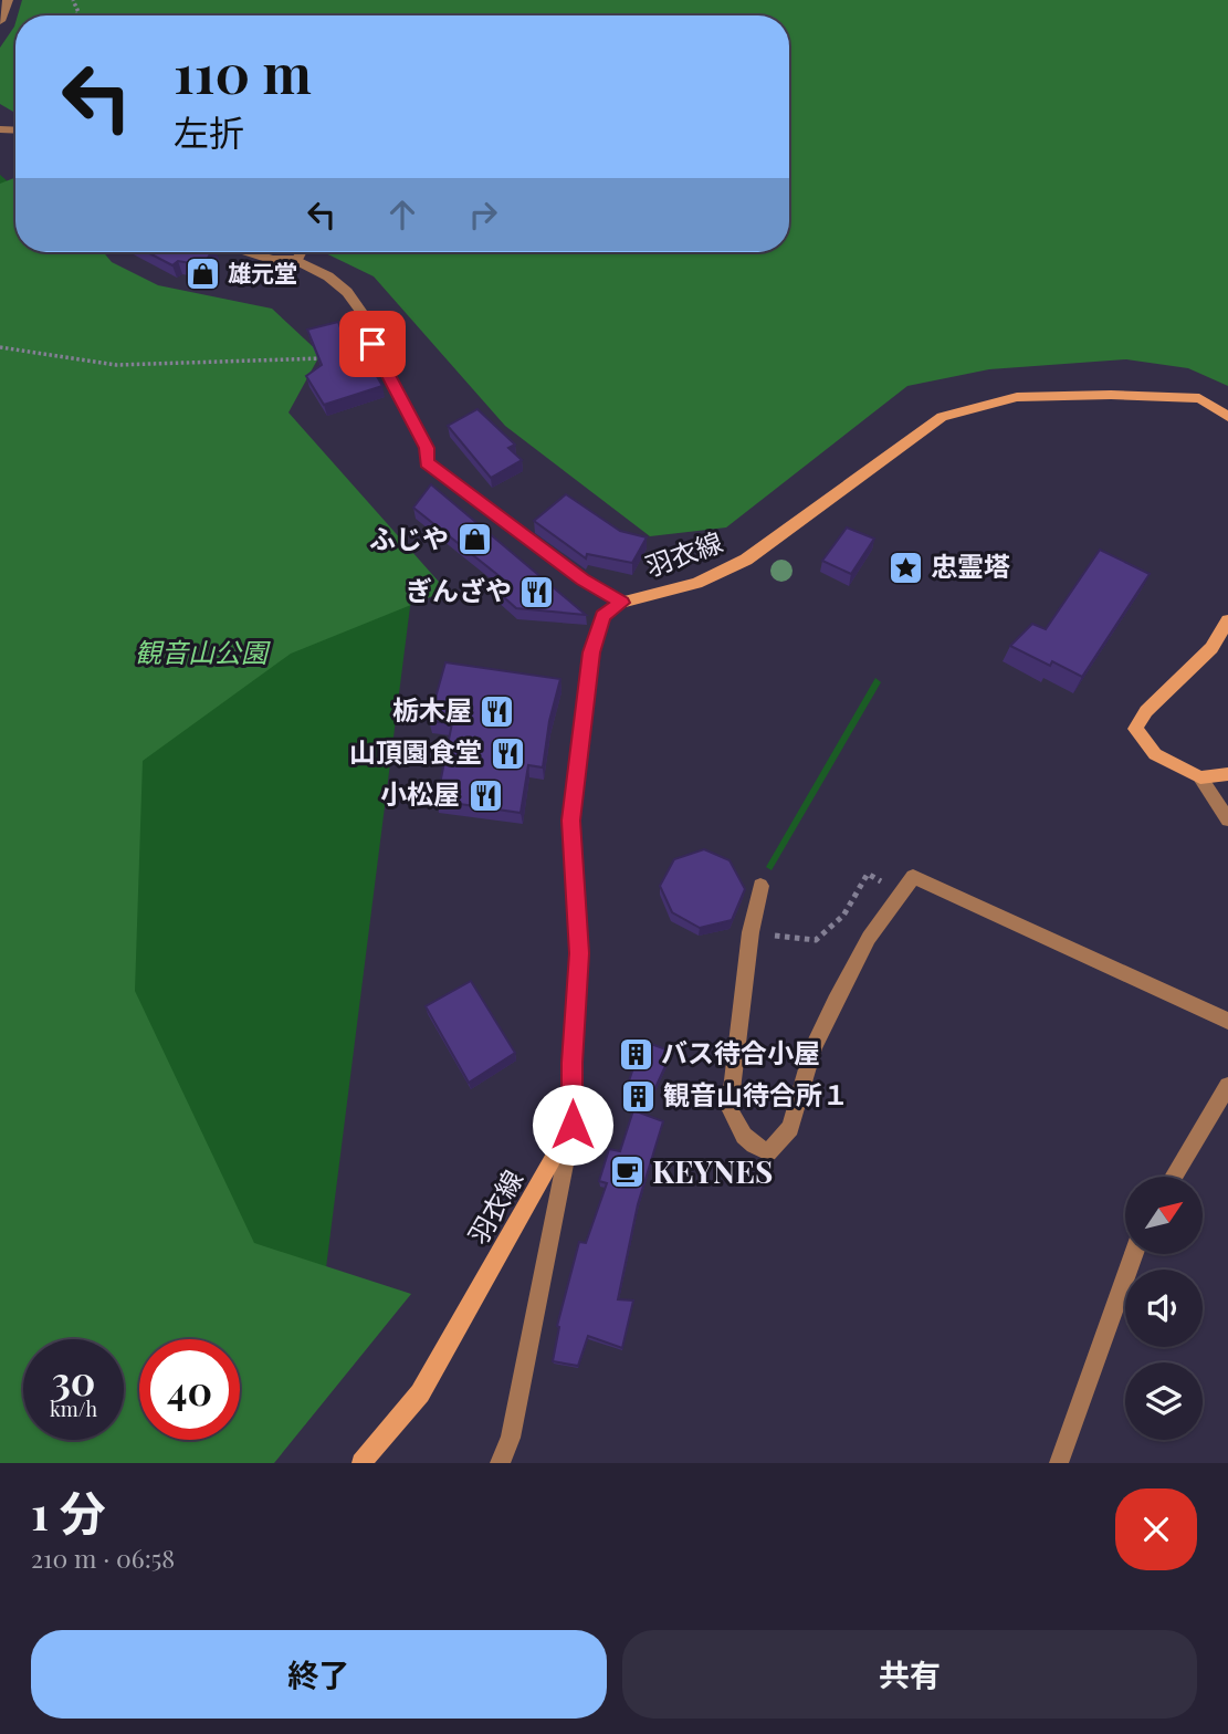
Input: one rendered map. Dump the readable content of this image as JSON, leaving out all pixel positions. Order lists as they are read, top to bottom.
{
  "streets": {
    "street": ["羽衣線"]
  },
  "parks": ["観音山公園"],
  "places": {
    "shop": ["雄元堂", "ふじや"],
    "place": ["忠霊塔"],
    "restaurant": [
      "ぎんざや",
      "栃木屋",
      "山頂園食堂",
      "小松屋"
    ],
    "building": ["バス待合小屋", "観音山待合所１"],
    "cafe": ["KEYNES"]
  },
  "north": "top right",
  "page": {
    "turn": ["110 m", "左折"],
    "speed": "30 km/h",
    "limit": "40",
    "heading": ["1 分", "210 m · 06:58"],
    "buttons": ["終了", "共有"]
  }
}
